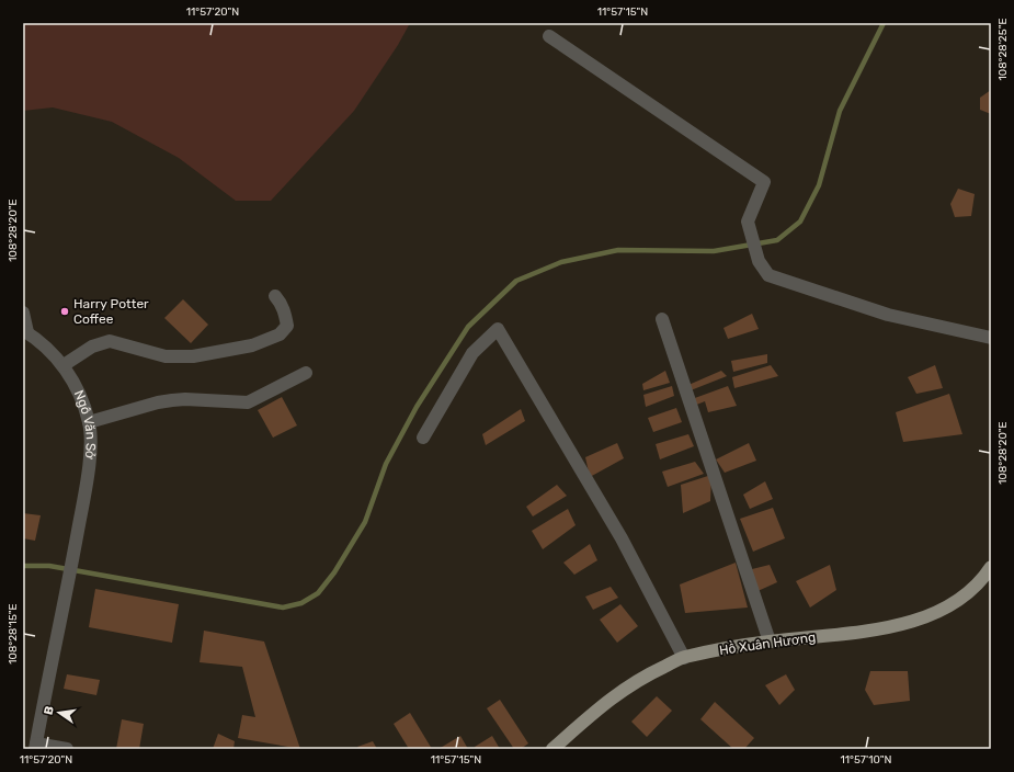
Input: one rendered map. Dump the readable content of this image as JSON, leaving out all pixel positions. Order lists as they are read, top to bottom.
{
  "streets": {
    "main road": ["Hồ Xuân Hương"],
    "street": ["Ngô Văn Sở"]
  },
  "places": ["Harry Potter Coffee"],
  "north": "left",
  "coordinates": [
    "11°57'20\"N",
    "11°57'15\"N",
    "108°28'25\"E",
    "108°28'20\"E",
    "108°28'15\"E",
    "11°57'10\"N"
  ]
}
